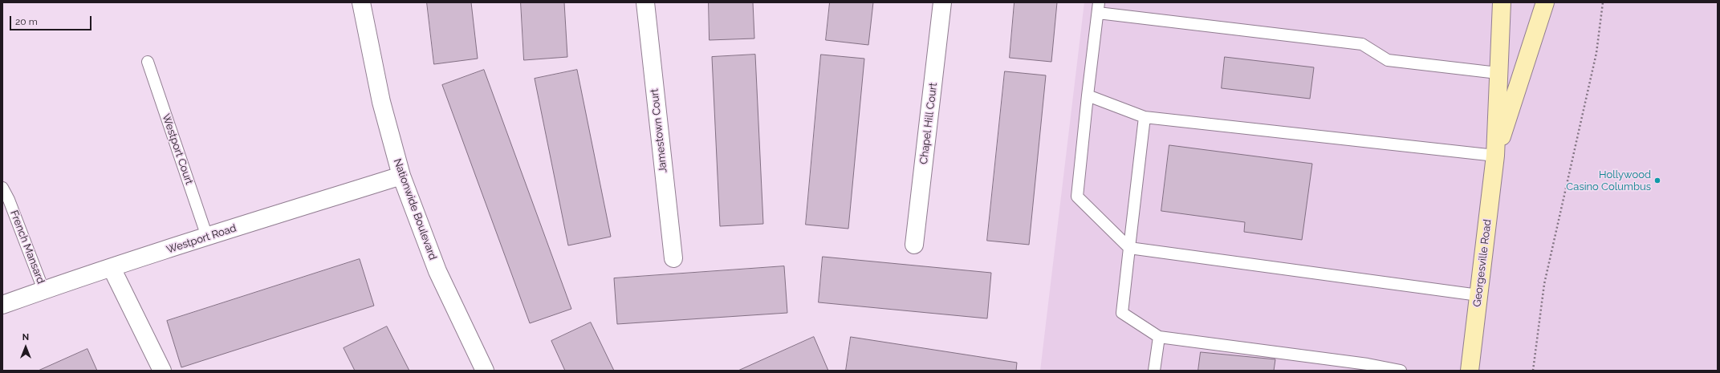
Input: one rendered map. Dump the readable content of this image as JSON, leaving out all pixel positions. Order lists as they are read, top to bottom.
{
  "streets": {
    "main road": ["Georgesville Road"],
    "street": [
      "Chapel Hill Court",
      "Jamestown Court",
      "Nationwide Boulevard",
      "Westport Road"
    ],
    "lane": ["Westport Court", "French Mansard"]
  },
  "crossings": [
    ["Westport Court", "Westport Road"],
    ["Nationwide Boulevard", "Westport Road"],
    ["Westport Road", "French Mansard"]
  ],
  "places": ["Hollywood Casino Columbus"],
  "scale_bar": "20 m",
  "north": "top"
}
